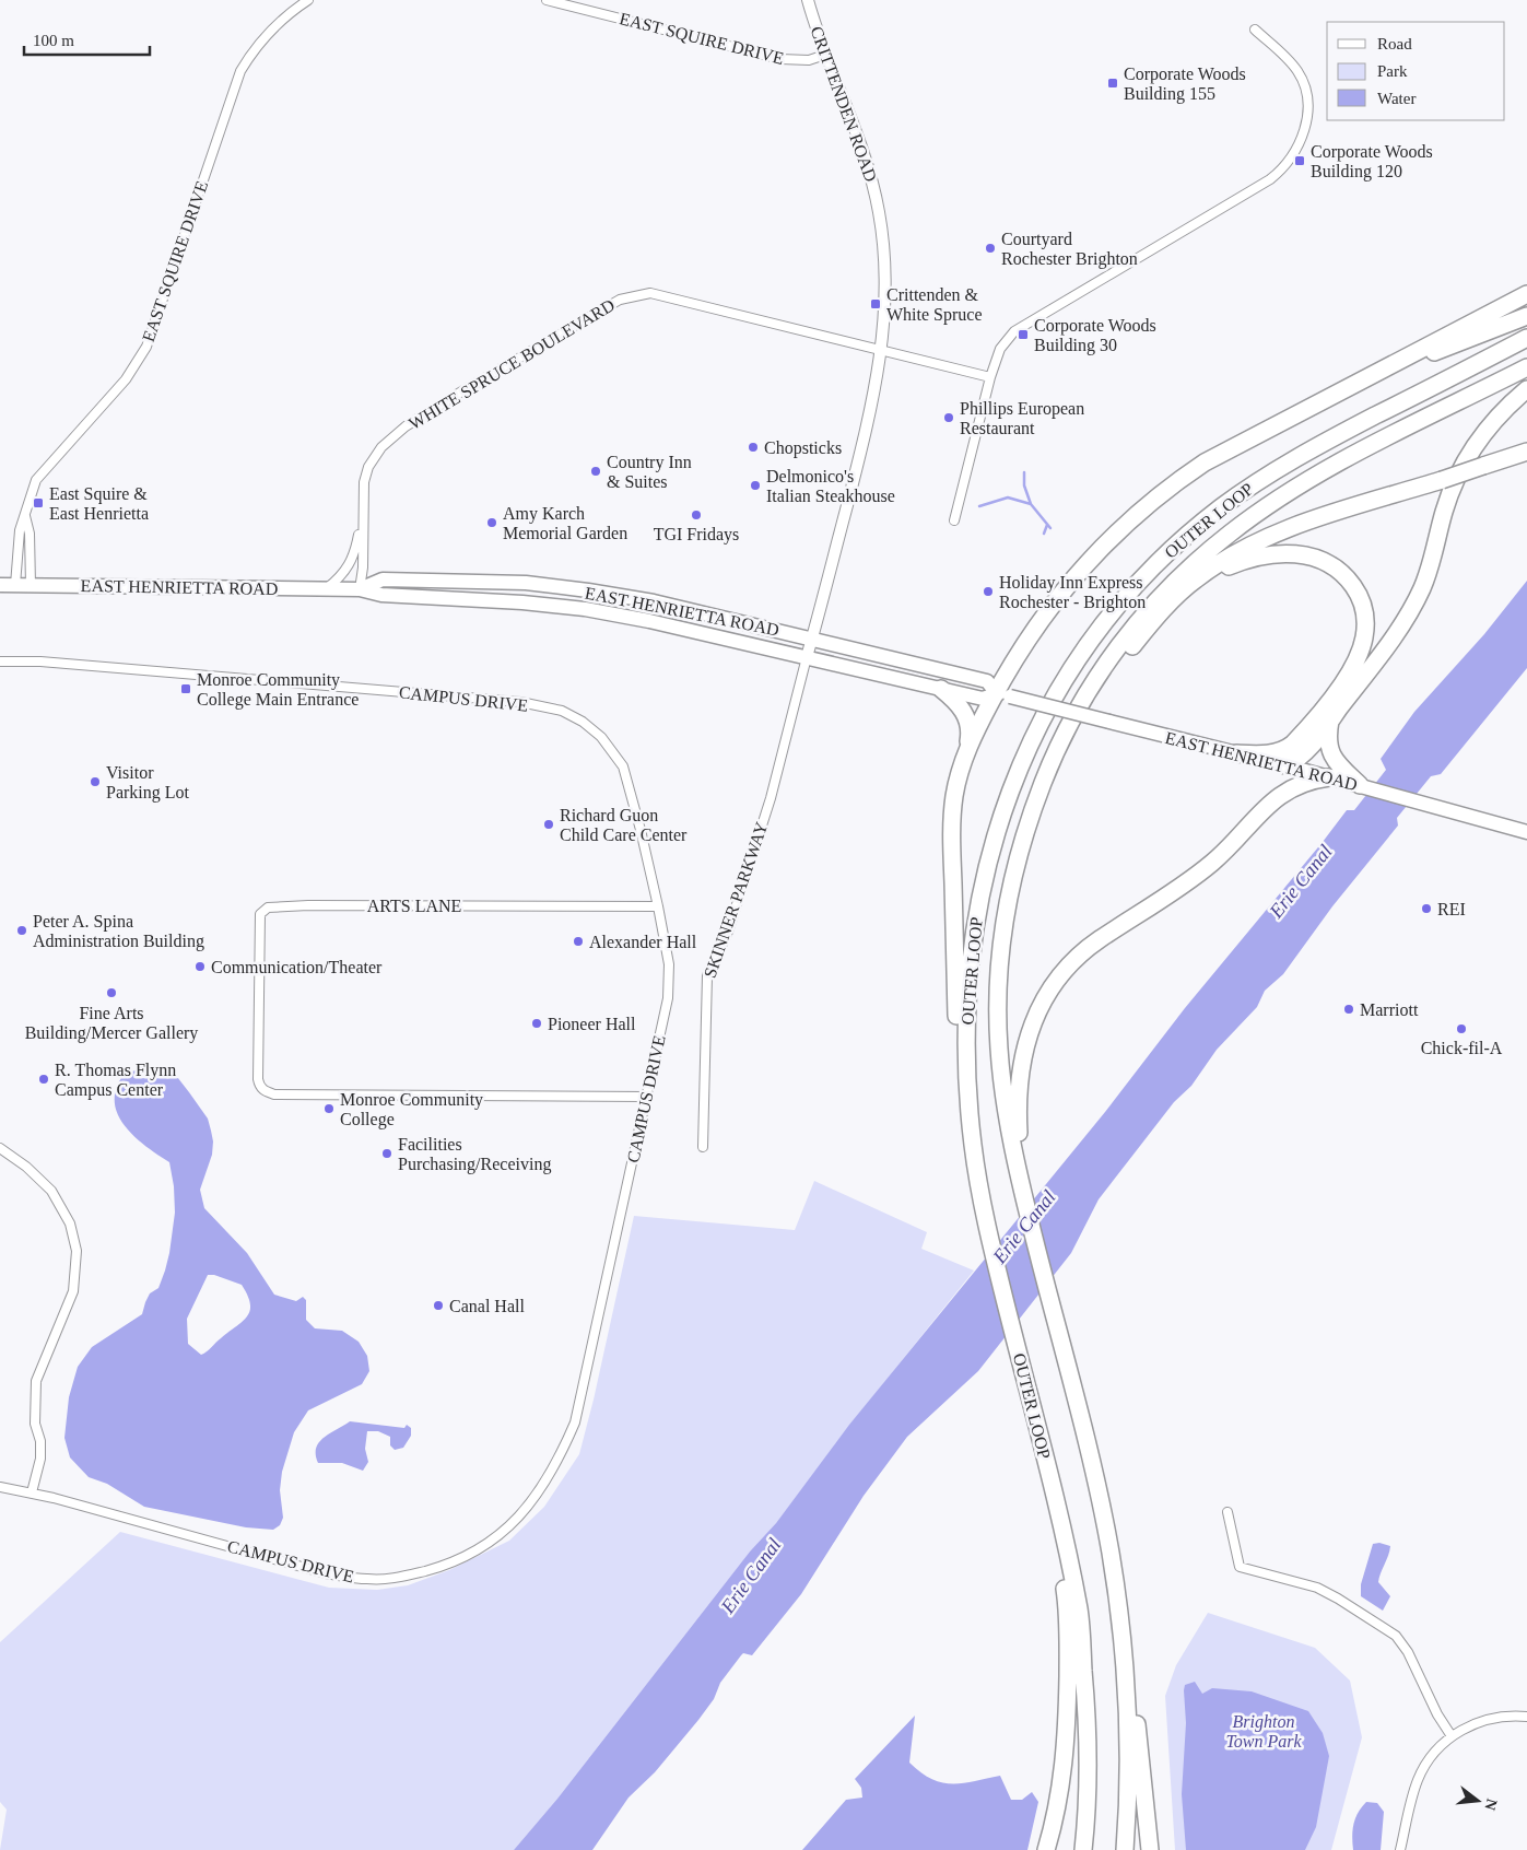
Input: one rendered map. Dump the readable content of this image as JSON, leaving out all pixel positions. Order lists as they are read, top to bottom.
{
  "streets": {
    "highway": ["OUTER LOOP"],
    "main road": ["EAST HENRIETTA ROAD"],
    "street": [
      "EAST SQUIRE DRIVE",
      "CRITTENDEN ROAD",
      "WHITE SPRUCE BOULEVARD",
      "CAMPUS DRIVE",
      "SKINNER PARKWAY",
      "ARTS LANE"
    ]
  },
  "crossings": [
    ["EAST SQUIRE DRIVE", "CRITTENDEN ROAD"],
    ["EAST SQUIRE DRIVE", "EAST HENRIETTA ROAD"],
    ["CRITTENDEN ROAD", "WHITE SPRUCE BOULEVARD"],
    ["CRITTENDEN ROAD", "EAST HENRIETTA ROAD"],
    ["CRITTENDEN ROAD", "SKINNER PARKWAY"],
    ["WHITE SPRUCE BOULEVARD", "EAST HENRIETTA ROAD"],
    ["EAST HENRIETTA ROAD", "SKINNER PARKWAY"],
    ["CAMPUS DRIVE", "ARTS LANE"]
  ],
  "water": ["Erie Canal"],
  "parks": ["Brighton Town Park"],
  "places": {
    "transit": [
      "Corporate Woods Building 155",
      "Corporate Woods Building 120",
      "Crittenden & White Spruce",
      "Corporate Woods Building 30",
      "East Squire & East Henrietta",
      "Monroe Community College Main Entrance"
    ],
    "other": [
      "Courtyard Rochester Brighton",
      "Phillips European Restaurant",
      "Chopsticks",
      "Country Inn & Suites",
      "Delmonico's Italian Steakhouse",
      "TGI Fridays",
      "Amy Karch Memorial Garden",
      "Holiday Inn Express Rochester - Brighton",
      "Visitor Parking Lot",
      "Richard Guon Child Care Center",
      "REI",
      "Peter A. Spina Administration Building",
      "Alexander Hall",
      "Communication/Theater",
      "Fine Arts Building/Mercer Gallery",
      "Marriott",
      "Pioneer Hall",
      "Chick-fil-A",
      "R. Thomas Flynn Campus Center",
      "Monroe Community College",
      "Facilities Purchasing/Receiving",
      "Canal Hall"
    ]
  },
  "legend": ["Road", "Park", "Water"],
  "scale_bar": "100 m",
  "north": "right"
}
